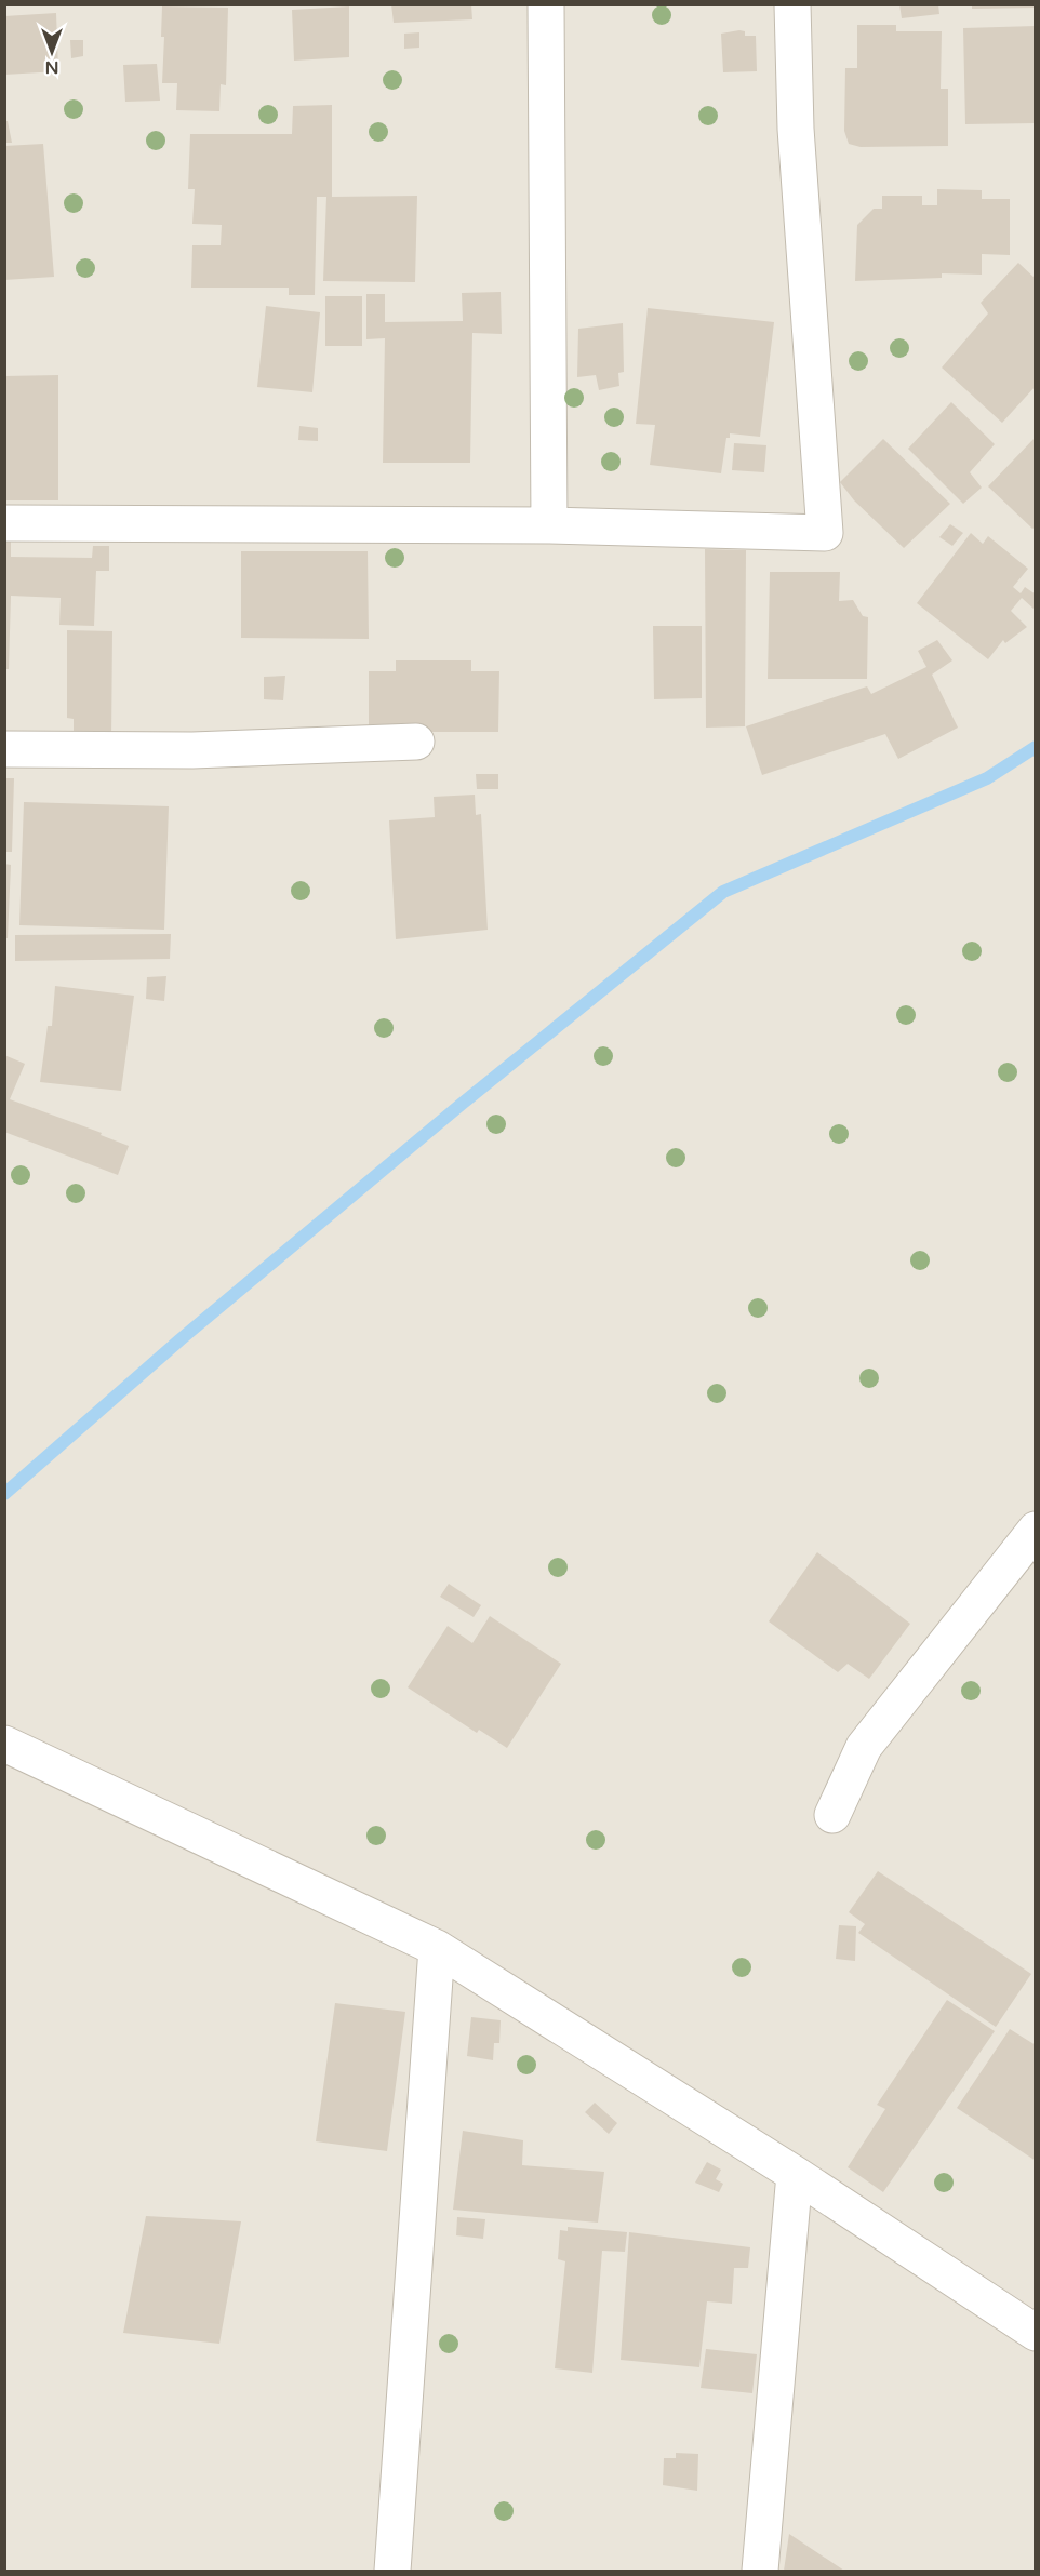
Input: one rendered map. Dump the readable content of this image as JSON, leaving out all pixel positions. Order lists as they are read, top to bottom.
{
  "north": "bottom"
}
